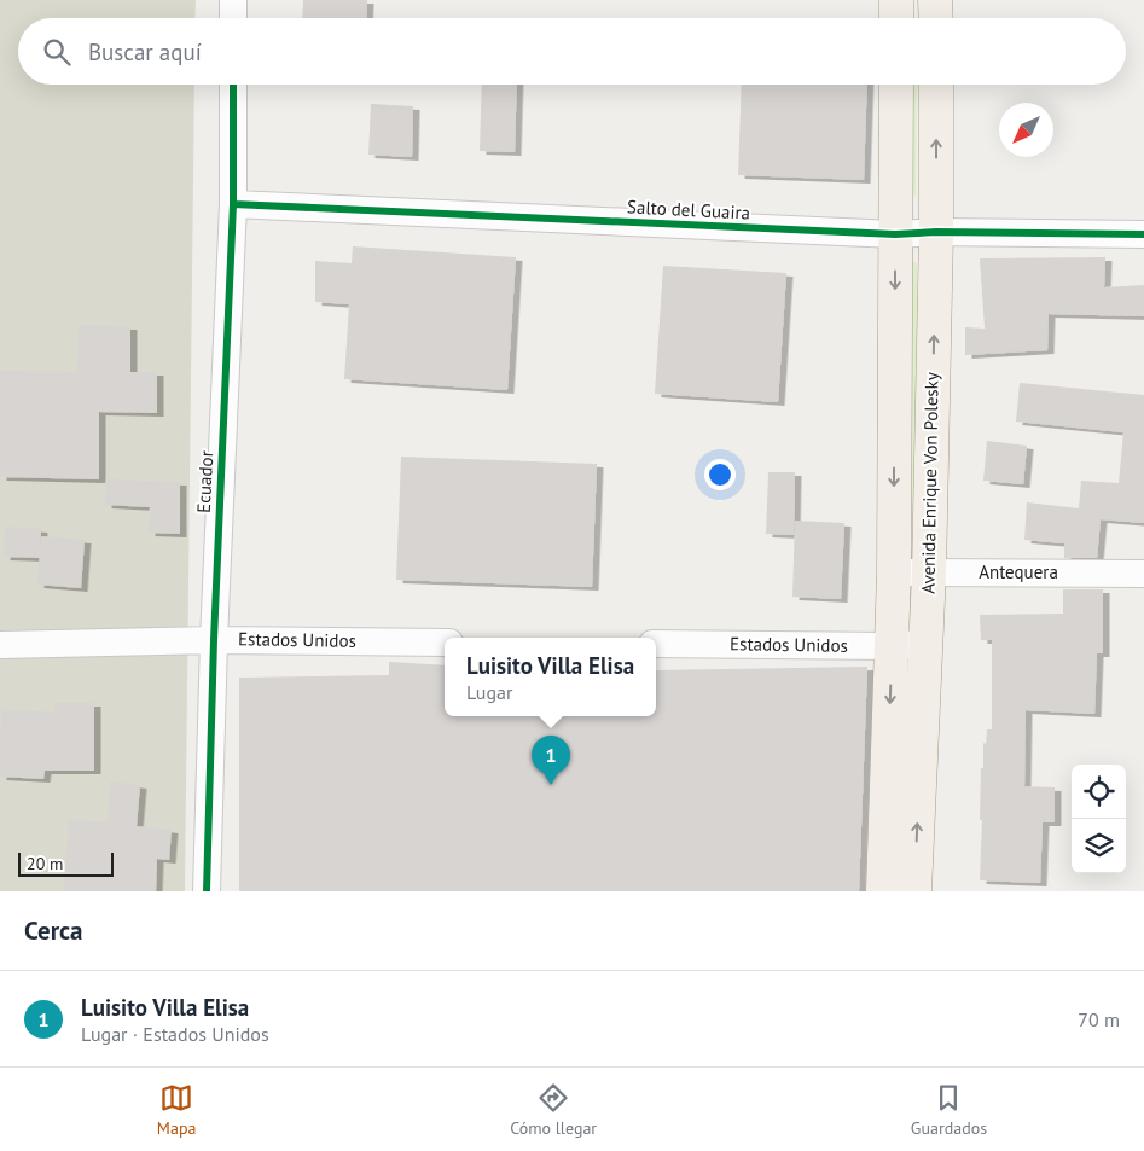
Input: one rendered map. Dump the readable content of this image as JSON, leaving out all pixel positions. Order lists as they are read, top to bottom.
{
  "streets": {
    "main road": ["Avenida Enrique Von Polesky"],
    "street": [
      "Salto del Guaira",
      "Ecuador",
      "Antequera",
      "Estados Unidos"
    ]
  },
  "crossings": [
    ["Salto del Guaira", "Ecuador"],
    ["Salto del Guaira", "Avenida Enrique Von Polesky"],
    ["Ecuador", "Estados Unidos"],
    ["Avenida Enrique Von Polesky", "Antequera"],
    ["Avenida Enrique Von Polesky", "Estados Unidos"]
  ],
  "scale_bar": "20 m",
  "north": "bottom left",
  "page": {
    "search": "Buscar aquí",
    "popup": ["Luisito Villa Elisa", "Lugar"],
    "pins": "1",
    "scale": "20 m",
    "heading": "Cerca",
    "list": [
      {
        "mark": "1",
        "name": "Luisito Villa Elisa",
        "note": "Lugar · Estados Unidos",
        "value": "70 m"
      }
    ],
    "nav": ["Mapa", "Cómo llegar", "Guardados"]
  }
}
